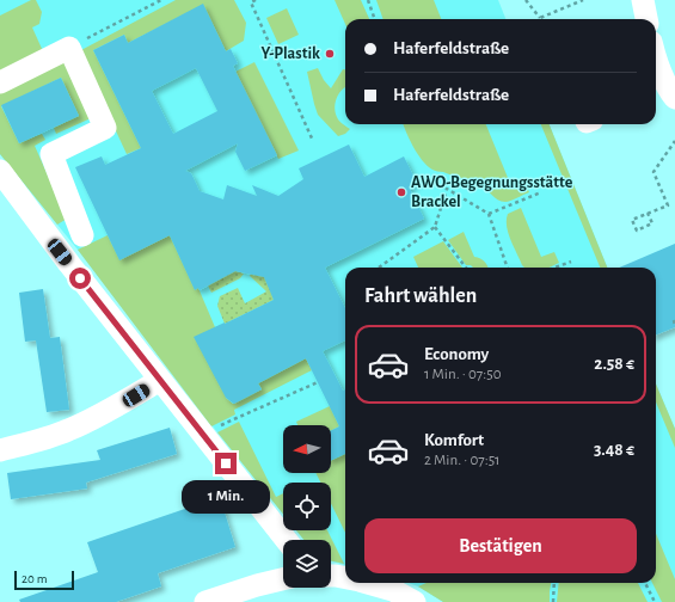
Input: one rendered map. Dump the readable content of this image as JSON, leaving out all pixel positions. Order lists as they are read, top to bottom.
{
  "places": ["Y-Plastik", "AWO-Begegnungsstätte Brackel"],
  "scale_bar": "20 m",
  "north": "left",
  "page": {
    "banner": ["Haferfeldstraße", "Haferfeldstraße"],
    "heading": "Fahrt wählen",
    "list": [
      {
        "name": "Economy",
        "note": "1 Min. · 07:50",
        "value": "2.58 €"
      },
      {
        "name": "Komfort",
        "note": "2 Min. · 07:51",
        "value": "3.48 €"
      }
    ],
    "bubble": "1 Min.",
    "buttons": "Bestätigen",
    "scale": "20 m"
  }
}
